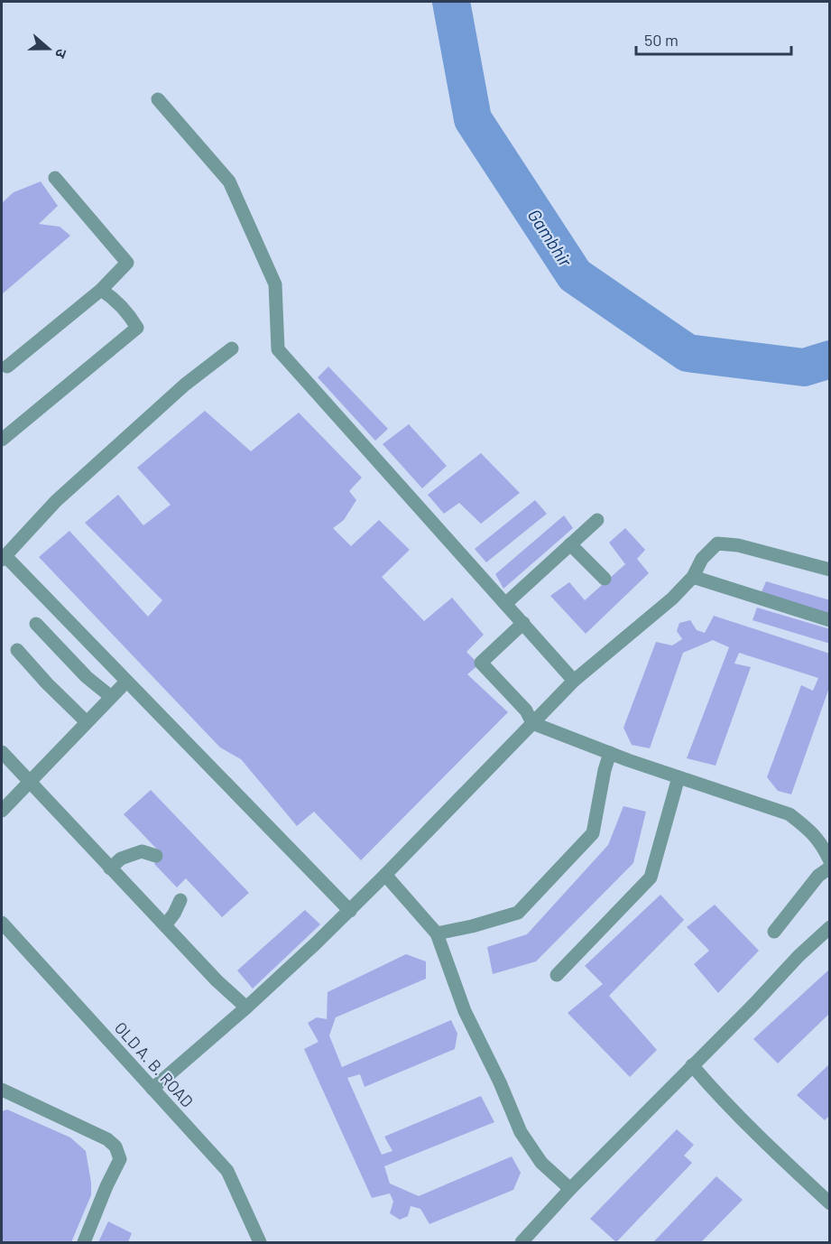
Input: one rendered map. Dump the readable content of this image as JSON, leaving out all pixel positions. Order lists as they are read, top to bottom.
{
  "streets": {
    "street": ["OLD A. B. ROAD"]
  },
  "water": ["Gambhir"],
  "scale_bar": "50 m",
  "north": "right"
}
